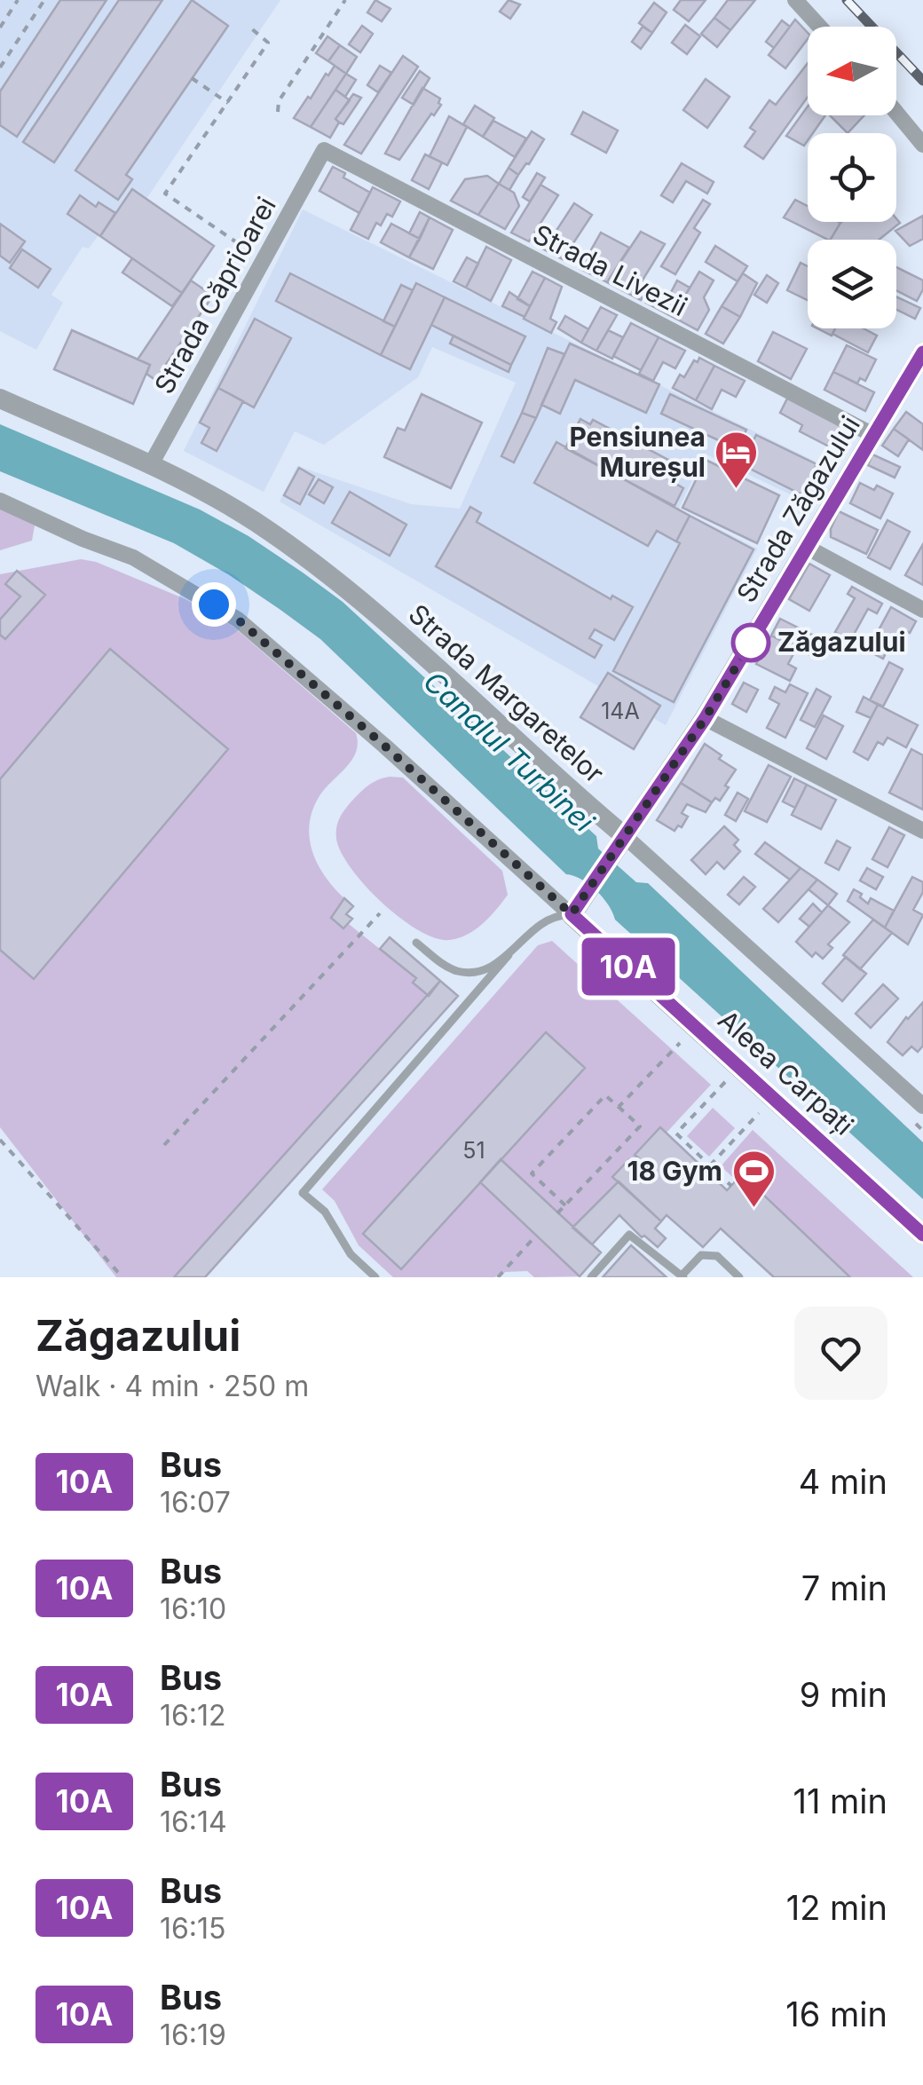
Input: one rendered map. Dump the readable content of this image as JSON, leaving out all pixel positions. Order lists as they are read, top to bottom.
{
  "streets": {
    "street": [
      "Strada Livezii",
      "Strada Căprioarei",
      "Strada Zăgazului",
      "Strada Margaretelor",
      "Aleea Carpați"
    ]
  },
  "crossings": [
    ["Strada Livezii", "Strada Căprioarei"],
    ["Strada Livezii", "Strada Zăgazului"],
    ["Strada Căprioarei", "Strada Margaretelor"],
    ["Strada Zăgazului", "Strada Margaretelor"],
    ["Strada Zăgazului", "Aleea Carpați"]
  ],
  "water": ["Canalul Turbinei"],
  "places": {
    "hotel": ["Pensiunea Mureșul"],
    "other": ["Zăgazului"],
    "sports": ["18 Gym"]
  },
  "lines": ["bus line 10A"],
  "house_numbers": ["14A", "51"],
  "north": "left",
  "page": {
    "on_map": "10A",
    "heading": ["Zăgazului", "Walk · 4 min · 250 m"],
    "list": [
      {
        "mark": "10A",
        "name": "Bus",
        "note": "16:07",
        "value": "4 min"
      },
      {
        "mark": "10A",
        "name": "Bus",
        "note": "16:10",
        "value": "7 min"
      },
      {
        "mark": "10A",
        "name": "Bus",
        "note": "16:12",
        "value": "9 min"
      },
      {
        "mark": "10A",
        "name": "Bus",
        "note": "16:14",
        "value": "11 min"
      },
      {
        "mark": "10A",
        "name": "Bus",
        "note": "16:15",
        "value": "12 min"
      },
      {
        "mark": "10A",
        "name": "Bus",
        "note": "16:19",
        "value": "16 min"
      }
    ]
  }
}
